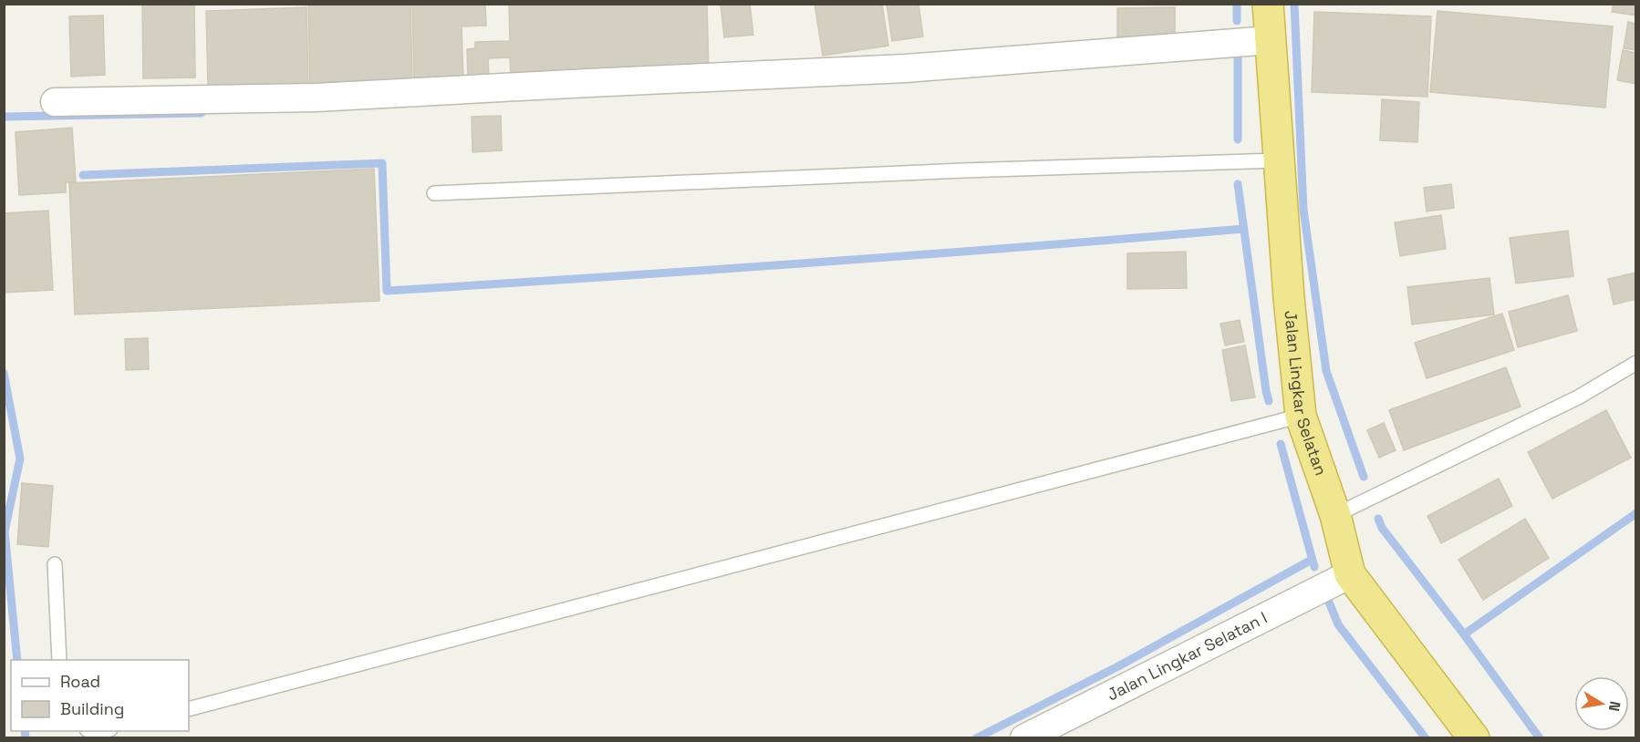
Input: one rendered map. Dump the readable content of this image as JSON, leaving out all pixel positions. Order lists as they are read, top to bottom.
{
  "streets": {
    "highway": ["Jalan Lingkar Selatan"],
    "street": ["Jalan Lingkar Selatan I"]
  },
  "crossings": [
    ["Jalan Lingkar Selatan", "Jalan Lingkar Selatan I"]
  ],
  "legend": ["Road", "Building"],
  "north": "right"
}
